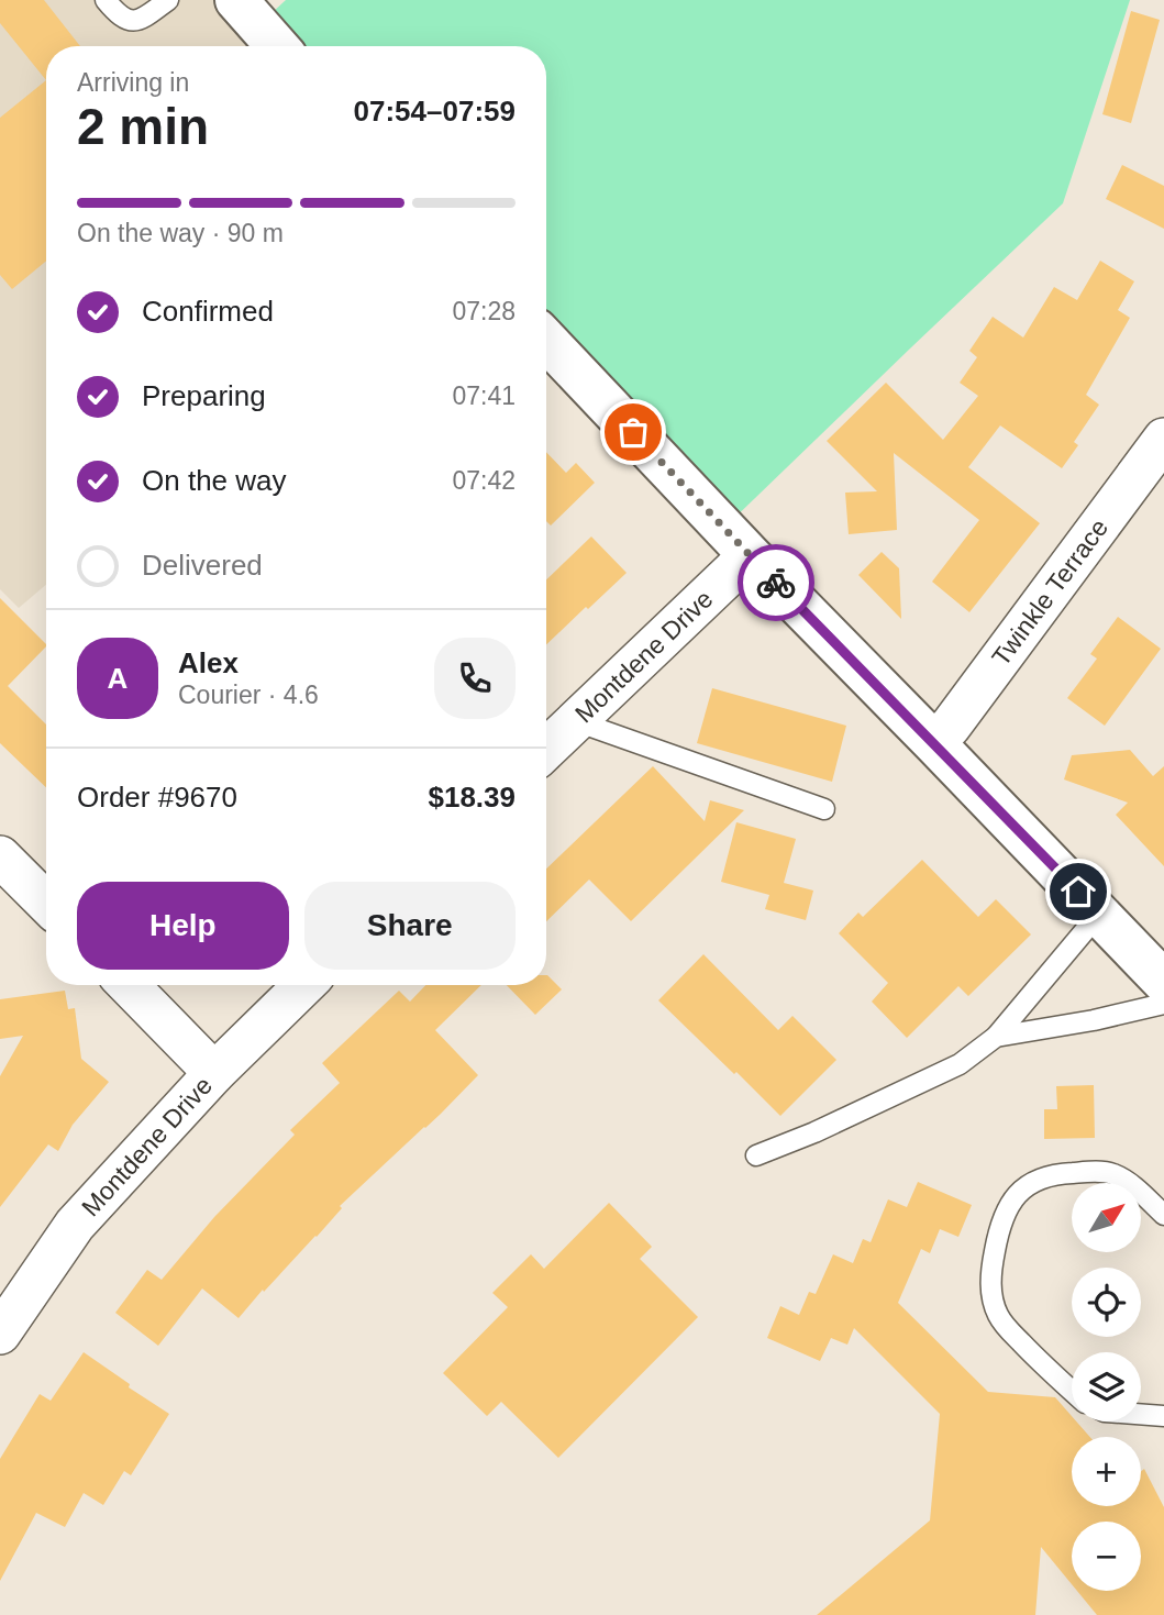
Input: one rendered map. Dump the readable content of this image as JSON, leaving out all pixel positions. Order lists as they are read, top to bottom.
{
  "streets": {
    "street": ["Twinkle Terrace", "Montdene Drive"]
  },
  "north": "top right",
  "page": {
    "heading": ["2 min", "Arriving in", "07:54–07:59"],
    "panel": [
      "Alex",
      "Courier · 4.6",
      "Order #9670",
      "$18.39"
    ],
    "bar": "On the way · 90 m",
    "list": [
      ["Confirmed", "07:28"],
      ["Preparing", "07:41"],
      ["On the way", "07:42"],
      "Delivered"
    ],
    "round": "A",
    "buttons": ["Help", "Share"],
    "map_buttons": ["+", "−"]
  }
}
